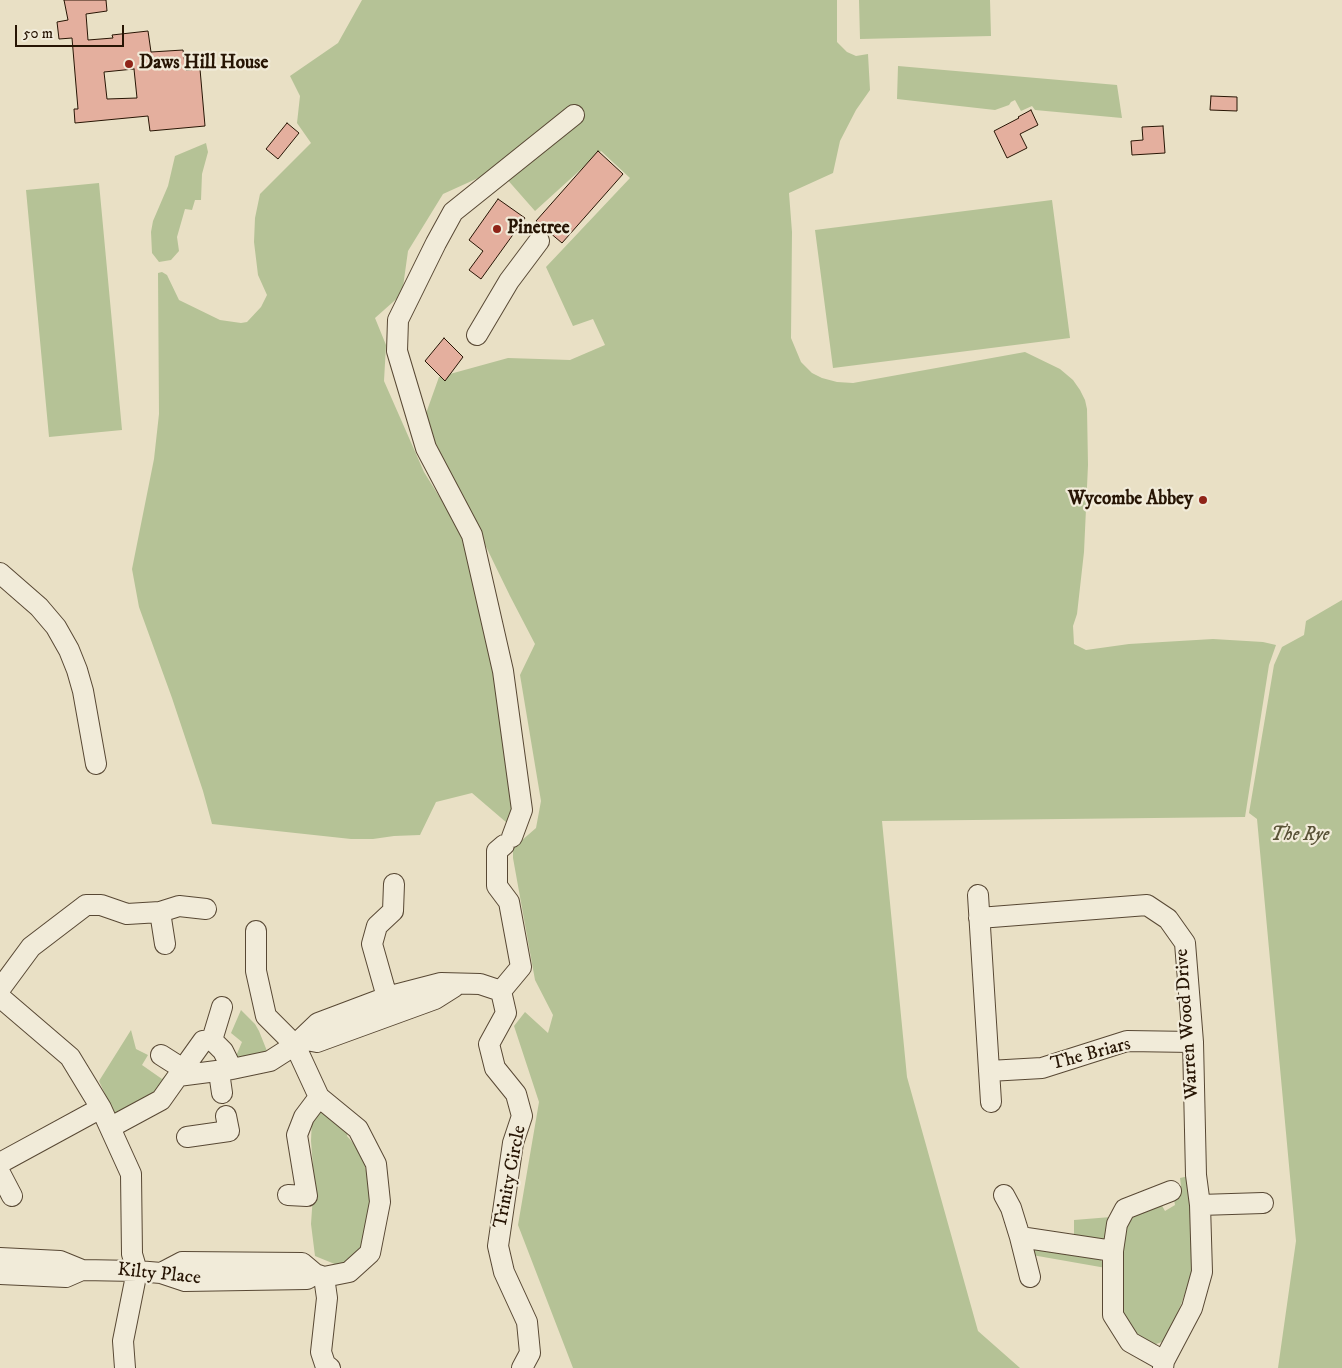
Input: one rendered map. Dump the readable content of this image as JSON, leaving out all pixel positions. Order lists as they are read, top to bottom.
{
  "streets": {
    "street": [
      "Warren Wood Drive",
      "The Briars",
      "Trinity Circle",
      "Kilty Place"
    ]
  },
  "crossings": [
    ["Warren Wood Drive", "The Briars"]
  ],
  "parks": ["The Rye"],
  "places": ["Daws Hill House", "Pinetree", "Wycombe Abbey"],
  "scale_bar": "50 m"
}
